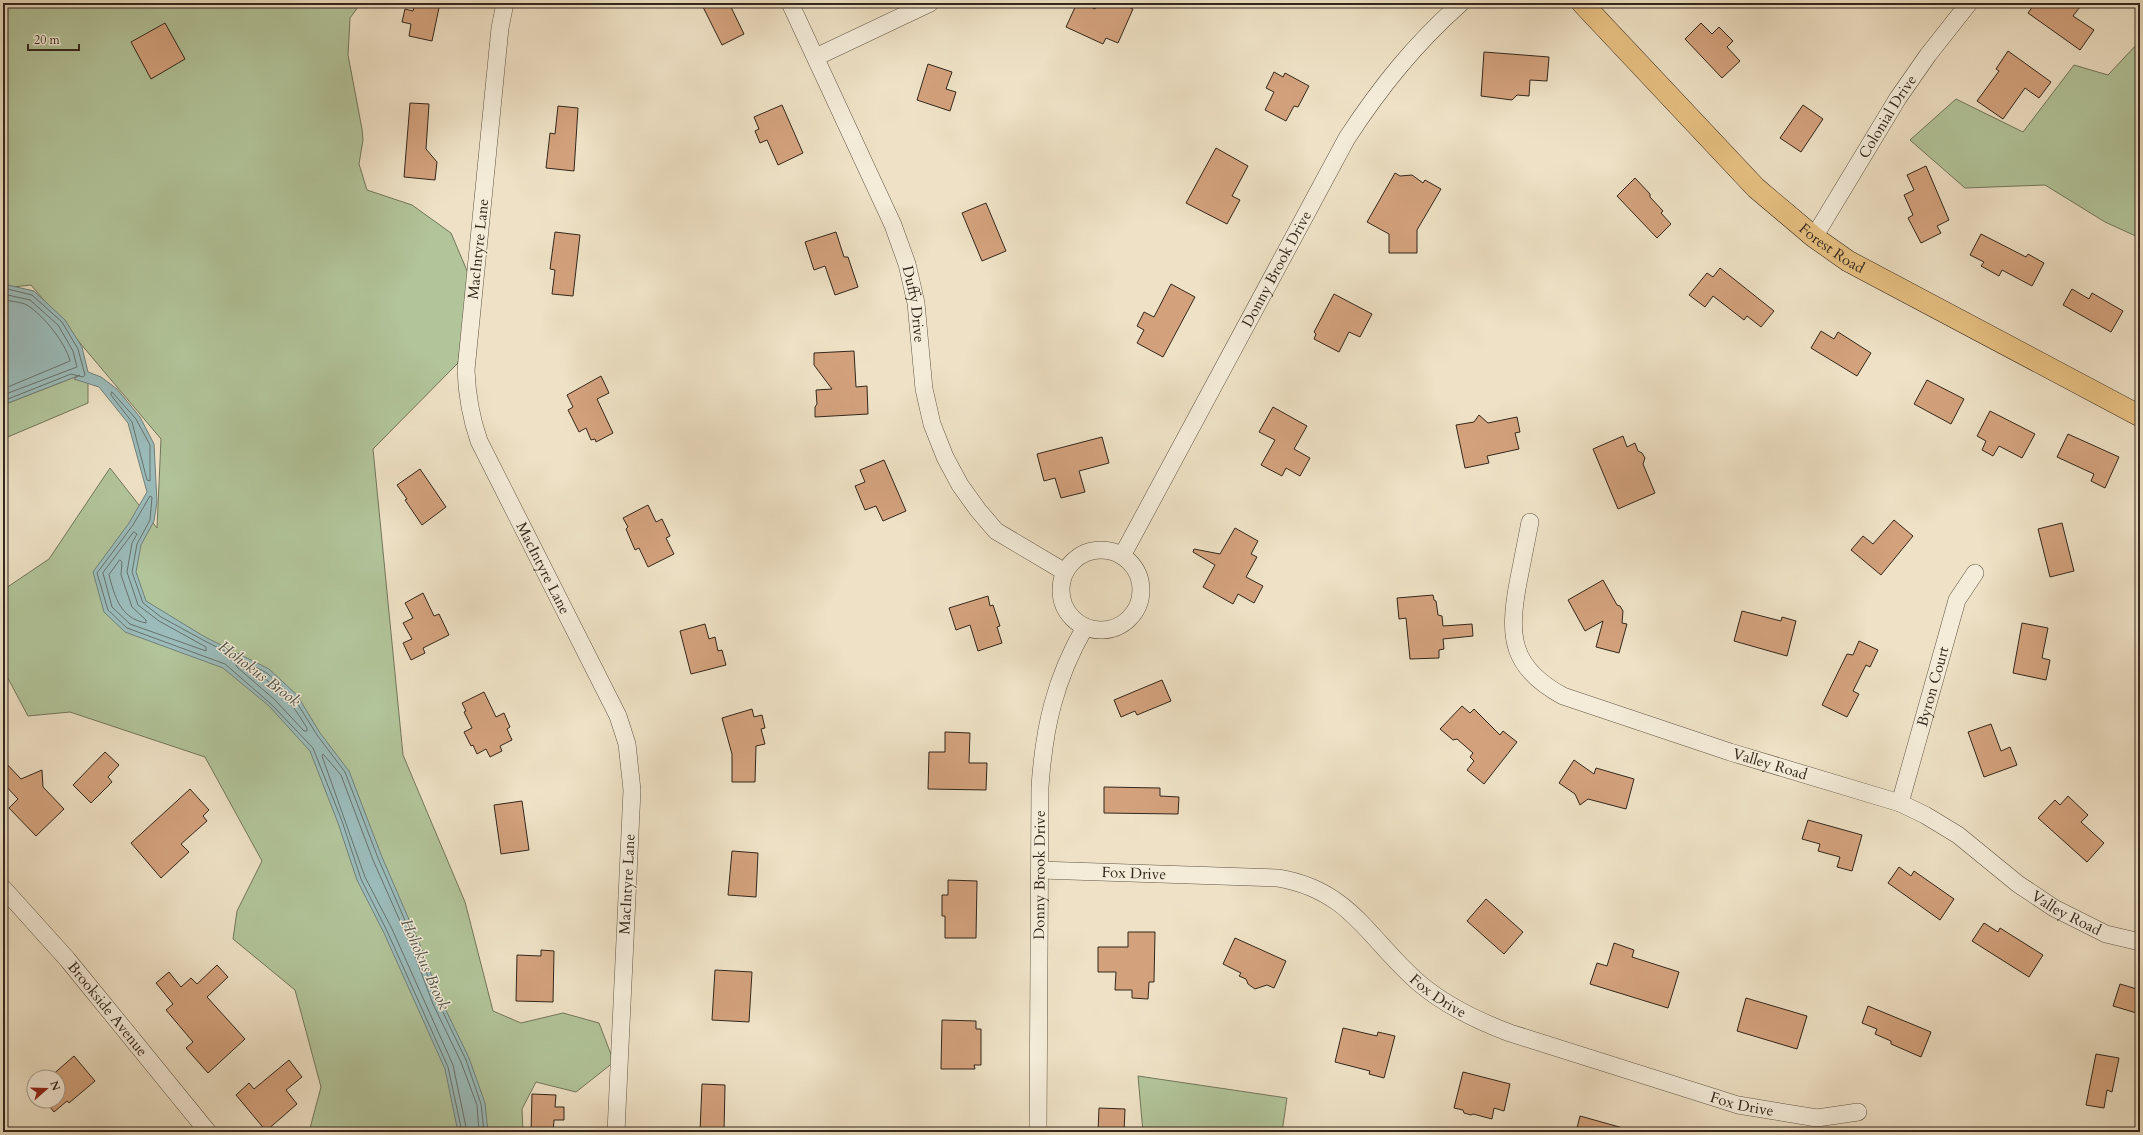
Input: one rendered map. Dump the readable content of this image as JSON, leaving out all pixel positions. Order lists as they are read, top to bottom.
{
  "streets": {
    "main road": ["Forest Road"],
    "street": [
      "Colonial Drive",
      "MacIntyre Lane",
      "Donny Brook Drive",
      "Duffy Drive",
      "Byron Court",
      "Valley Road",
      "Fox Drive",
      "Brookside Avenue"
    ]
  },
  "crossings": [
    ["Colonial Drive", "Forest Road"],
    ["Donny Brook Drive", "Duffy Drive"],
    ["Donny Brook Drive", "Fox Drive"],
    ["Byron Court", "Valley Road"]
  ],
  "water": ["Hohokus Brook"],
  "scale_bar": "20 m",
  "north": "right"
}
